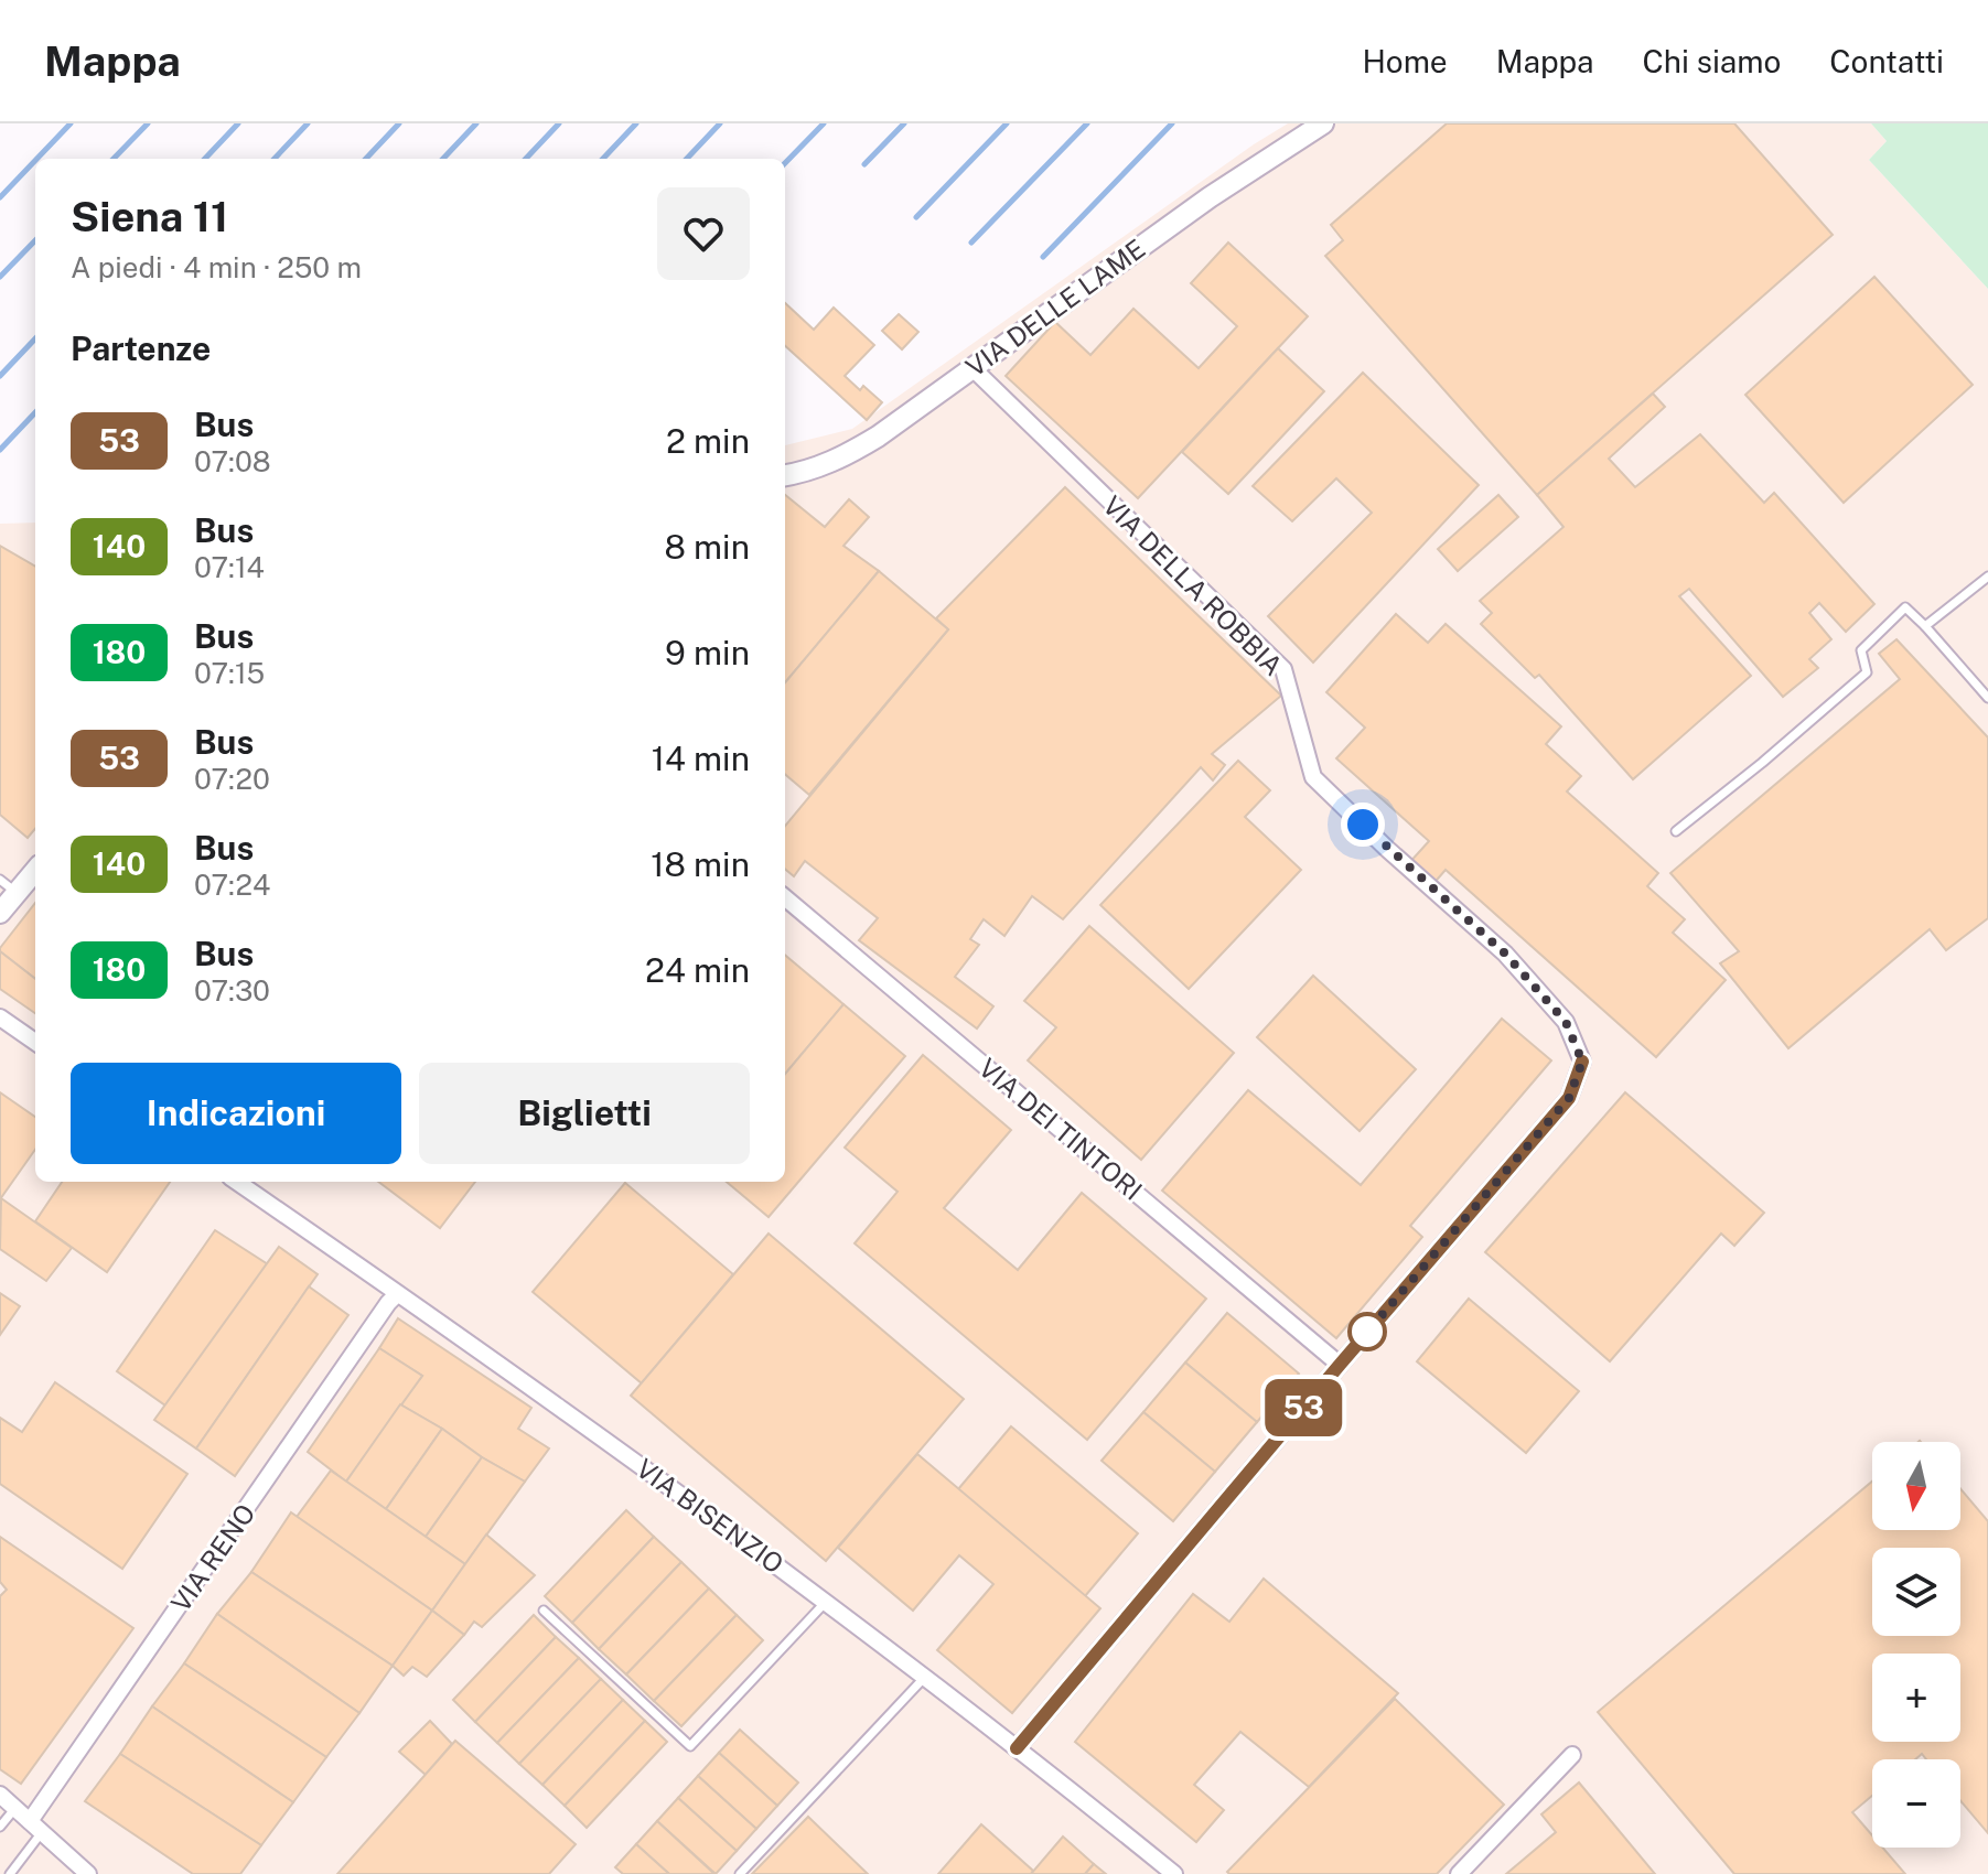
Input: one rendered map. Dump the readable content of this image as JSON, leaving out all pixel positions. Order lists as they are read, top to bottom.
{
  "streets": {
    "street": [
      "VIA DELLE LAME",
      "VIA DELLA ROBBIA",
      "VIA DEI TINTORI",
      "VIA BISENZIO",
      "VIA RENO"
    ]
  },
  "crossings": [
    ["VIA DELLE LAME", "VIA DELLA ROBBIA"],
    ["VIA DELLA ROBBIA", "VIA DEI TINTORI"],
    ["VIA BISENZIO", "VIA RENO"]
  ],
  "lines": ["bus line 53"],
  "north": "bottom",
  "page": {
    "header": "Mappa",
    "nav": [
      "Home",
      "Mappa",
      "Chi siamo",
      "Contatti"
    ],
    "on_map": "53",
    "heading": [
      ["Siena 11", "A piedi · 4 min · 250 m"],
      "Partenze"
    ],
    "list": [
      {
        "mark": "53",
        "name": "Bus",
        "note": "07:08",
        "value": "2 min"
      },
      {
        "mark": "140",
        "name": "Bus",
        "note": "07:14",
        "value": "8 min"
      },
      {
        "mark": "180",
        "name": "Bus",
        "note": "07:15",
        "value": "9 min"
      },
      {
        "mark": "53",
        "name": "Bus",
        "note": "07:20",
        "value": "14 min"
      },
      {
        "mark": "140",
        "name": "Bus",
        "note": "07:24",
        "value": "18 min"
      },
      {
        "mark": "180",
        "name": "Bus",
        "note": "07:30",
        "value": "24 min"
      }
    ],
    "buttons": ["Indicazioni", "Biglietti"],
    "map_buttons": ["+", "−"]
  }
}
